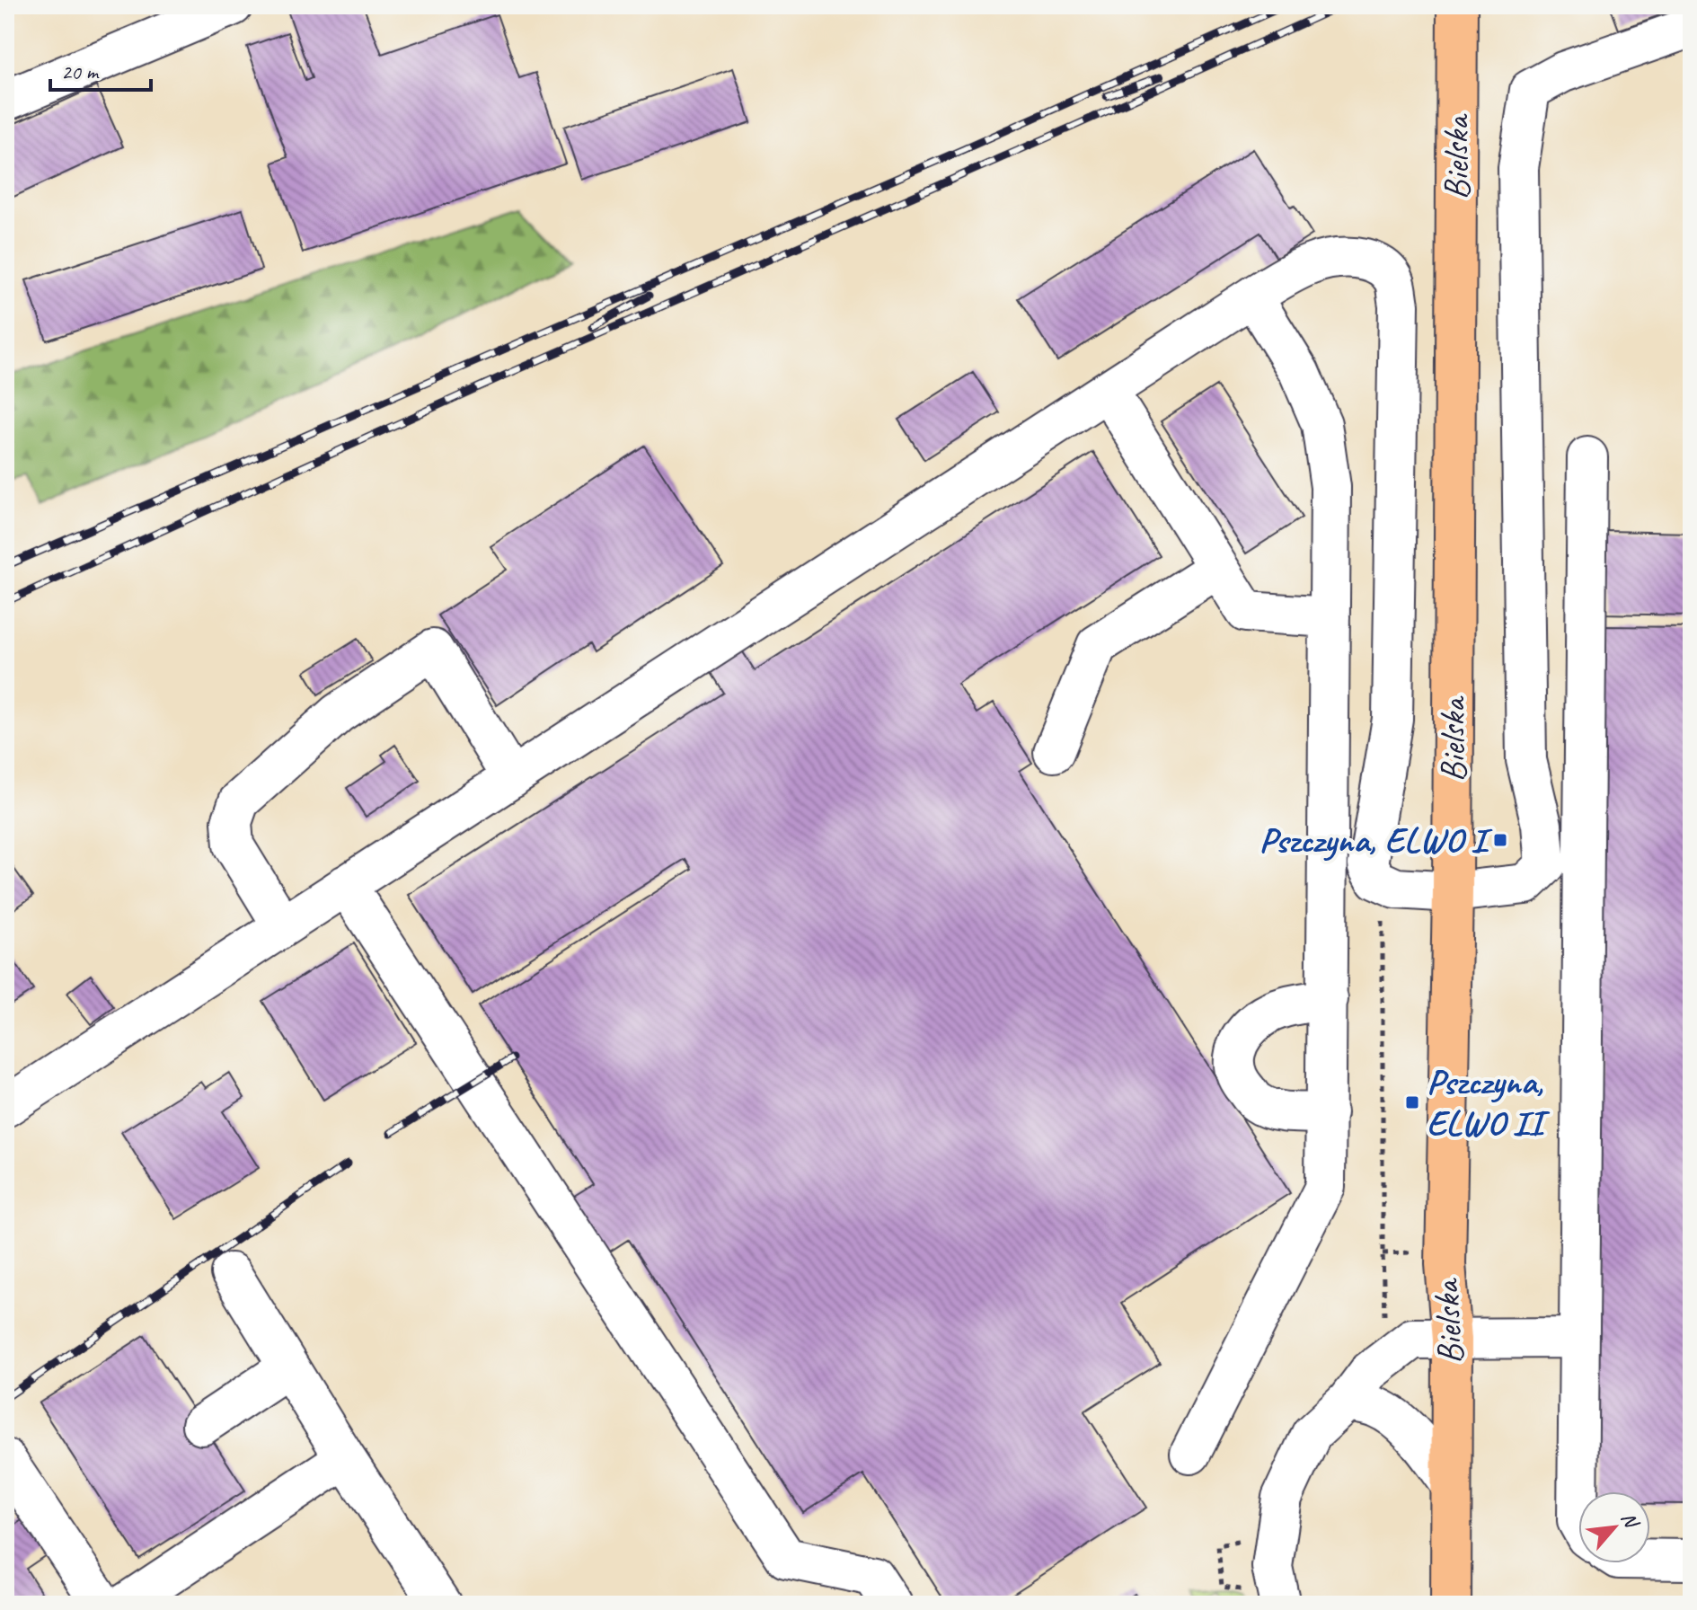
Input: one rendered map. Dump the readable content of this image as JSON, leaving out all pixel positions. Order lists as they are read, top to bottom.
{
  "streets": {
    "main road": ["Bielska"]
  },
  "places": {
    "transit": ["Pszczyna, ELWO I", "Pszczyna, ELWO II"]
  },
  "scale_bar": "20 m",
  "north": "top right"
}
